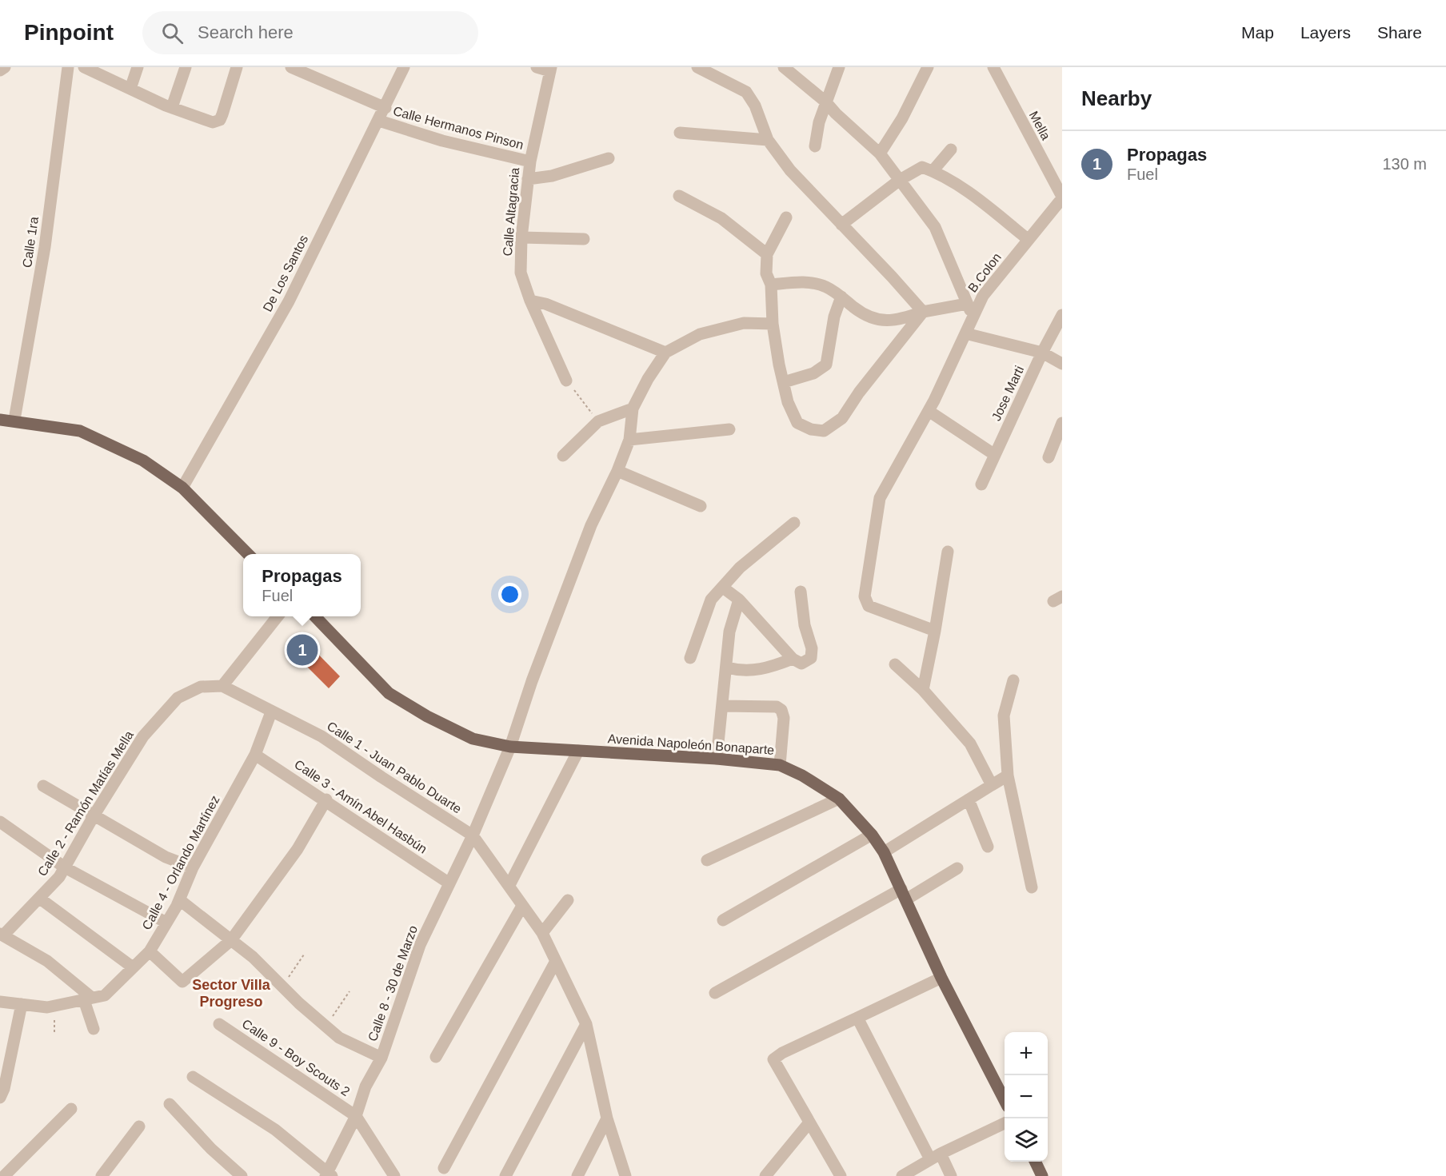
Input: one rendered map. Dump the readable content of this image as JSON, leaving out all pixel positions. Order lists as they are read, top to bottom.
{
  "streets": {
    "main road": ["Avenida Napoleón Bonaparte"],
    "street": [
      "Mella",
      "Calle Hermanos Pinson",
      "Calle Altagracia",
      "Calle 1ra",
      "B.Colon",
      "De Los Santos",
      "Jose Marti",
      "Calle 1 - Juan Pablo Duarte",
      "Calle 2 - Ramón Matías Mella",
      "Calle 3 - Amín Abel Hasbún",
      "Calle 4 - Orlando Martínez",
      "Calle 8 - 30 de Marzo",
      "Calle 9 - Boy Scouts 2"
    ]
  },
  "crossings": [
    ["Mella", "B.Colon"],
    ["Calle Hermanos Pinson", "Calle Altagracia"],
    ["Calle Hermanos Pinson", "De Los Santos"],
    ["Avenida Napoleón Bonaparte", "Calle 8 - 30 de Marzo"],
    ["Calle 1 - Juan Pablo Duarte", "Calle 2 - Ramón Matías Mella"],
    ["Calle 1 - Juan Pablo Duarte", "Calle 4 - Orlando Martínez"],
    ["Calle 1 - Juan Pablo Duarte", "Calle 8 - 30 de Marzo"],
    ["Calle 3 - Amín Abel Hasbún", "Calle 4 - Orlando Martínez"],
    ["Calle 3 - Amín Abel Hasbún", "Calle 8 - 30 de Marzo"],
    ["Calle 8 - 30 de Marzo", "Calle 9 - Boy Scouts 2"]
  ],
  "districts": ["Sector Villa Progreso"],
  "page": {
    "header": "Pinpoint",
    "search": "Search here",
    "nav": ["Map", "Layers", "Share"],
    "heading": "Nearby",
    "list": [
      {
        "mark": "1",
        "name": "Propagas",
        "note": "Fuel",
        "value": "130 m"
      }
    ],
    "popup": ["Propagas", "Fuel"],
    "pins": "1",
    "map_buttons": ["+", "−"]
  }
}
